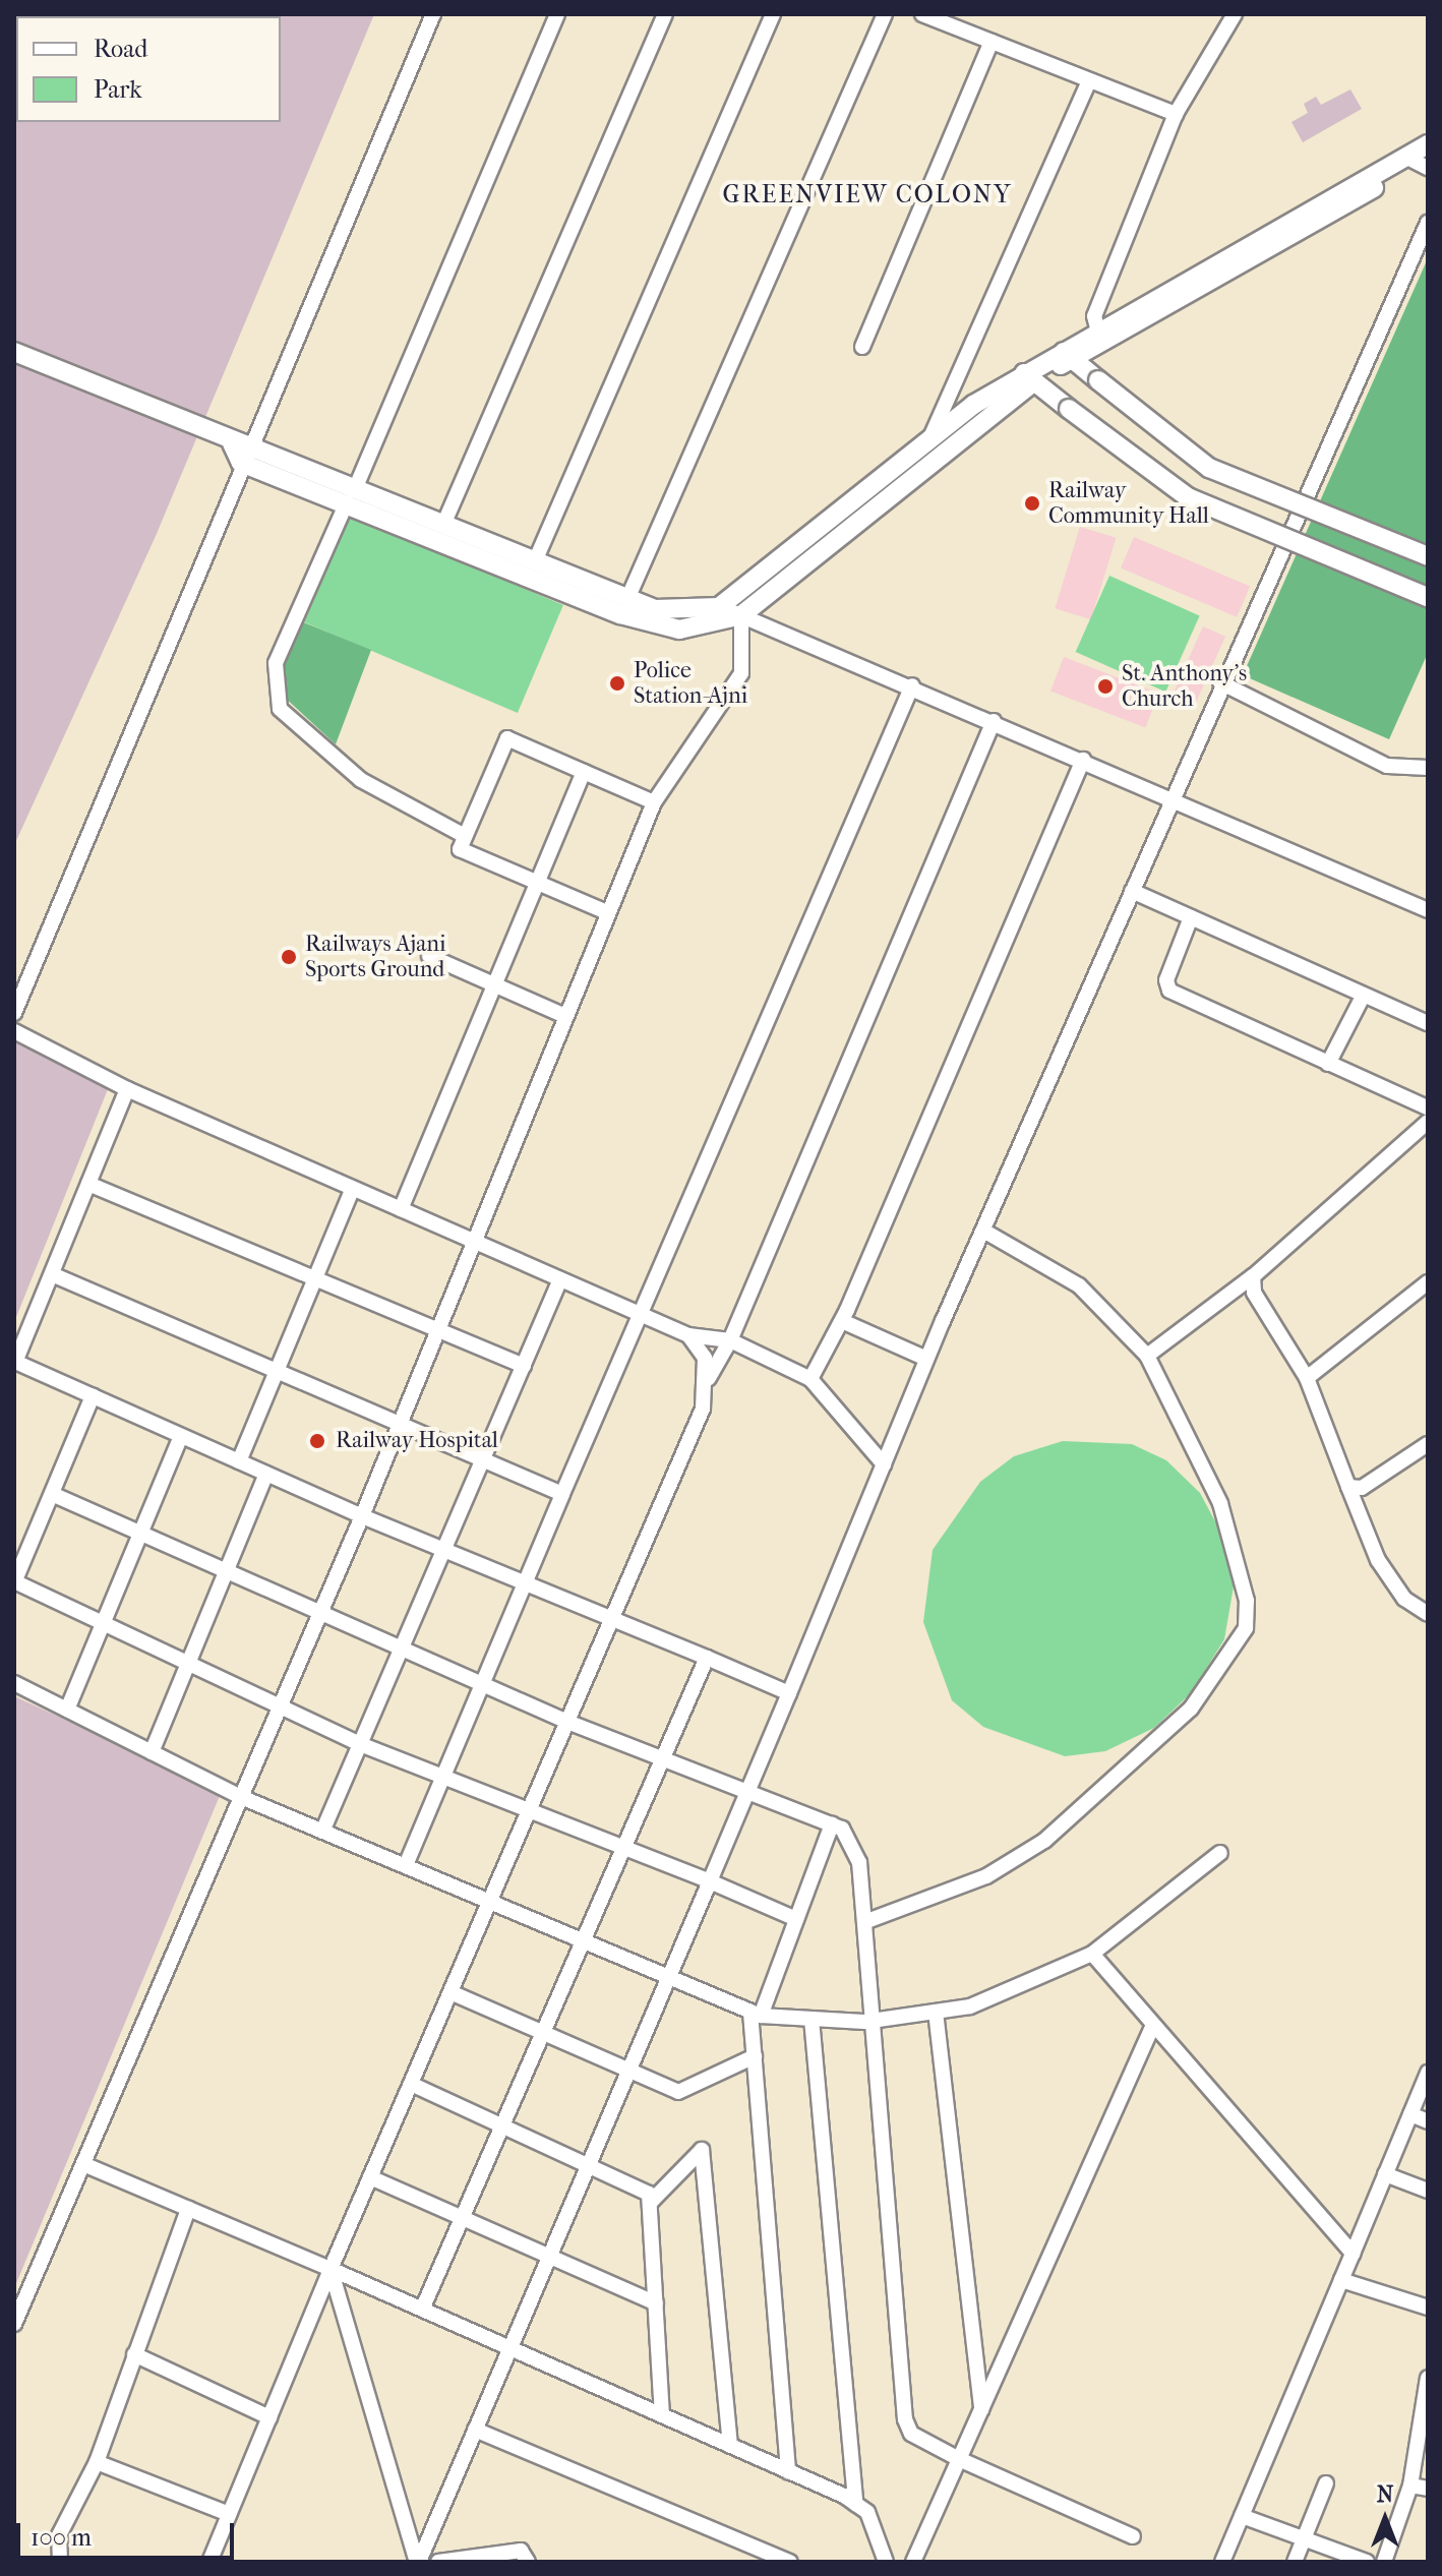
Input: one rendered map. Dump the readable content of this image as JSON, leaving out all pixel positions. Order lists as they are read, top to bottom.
{
  "districts": ["GREENVIEW COLONY"],
  "places": [
    "Railway Community Hall",
    "Police Station-Ajni",
    "St. Anthony's Church",
    "Railways Ajani Sports Ground",
    "Railway Hospital"
  ],
  "legend": ["Road", "Park"],
  "scale_bar": "100 m",
  "north": "top"
}
